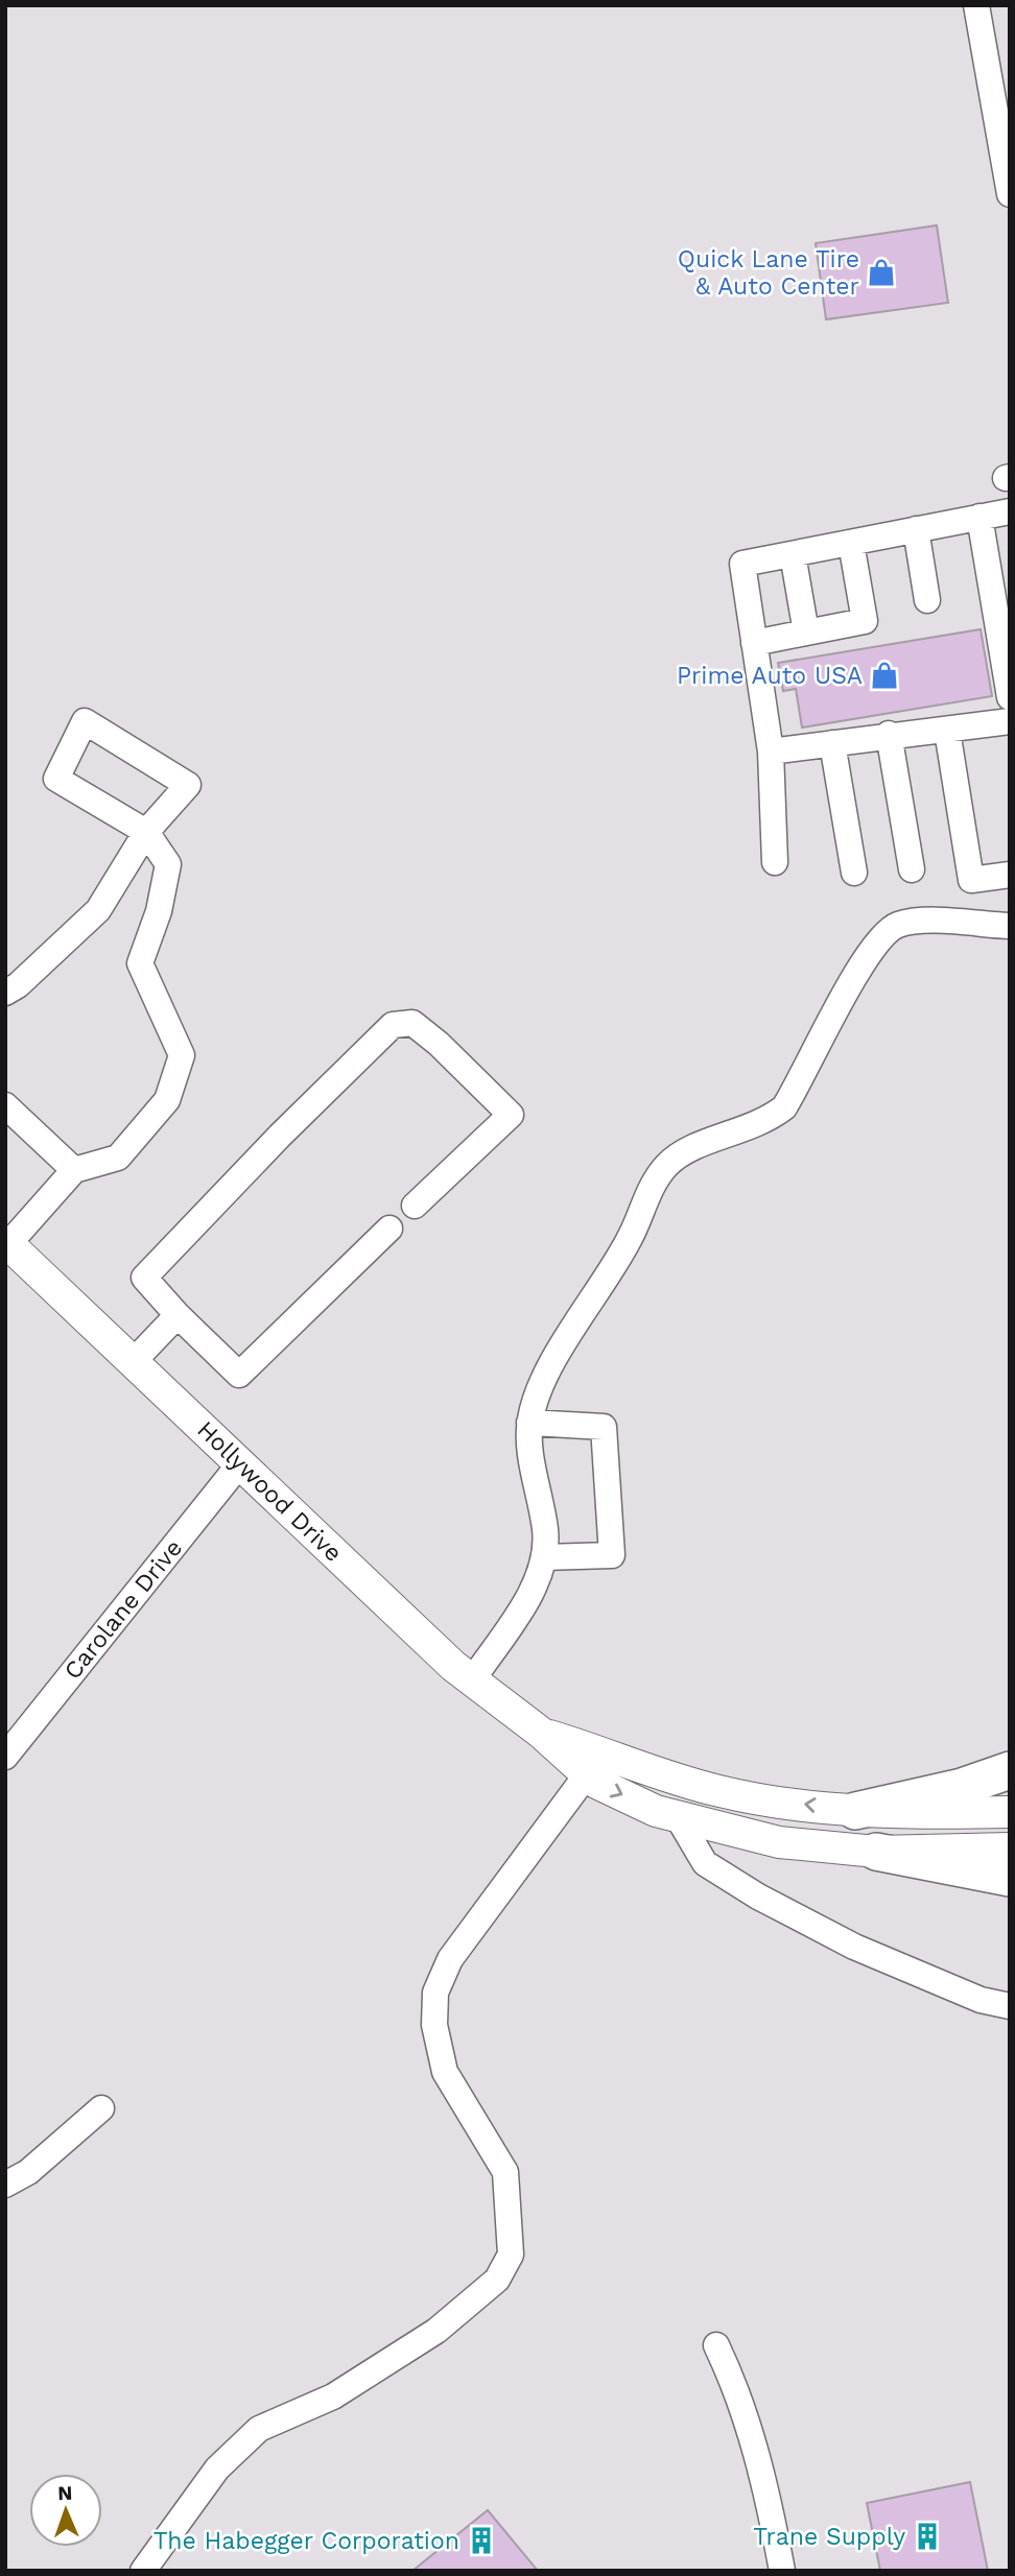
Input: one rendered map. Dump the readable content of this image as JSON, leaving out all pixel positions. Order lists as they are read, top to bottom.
{
  "streets": {
    "main road": ["Hollywood Drive"],
    "street": ["Carolane Drive"]
  },
  "crossings": [
    ["Hollywood Drive", "Carolane Drive"]
  ],
  "places": {
    "shop": ["Quick Lane Tire & Auto Center", "Prime Auto USA"],
    "building": ["Trane Supply", "The Habegger Corporation"]
  },
  "north": "top"
}
